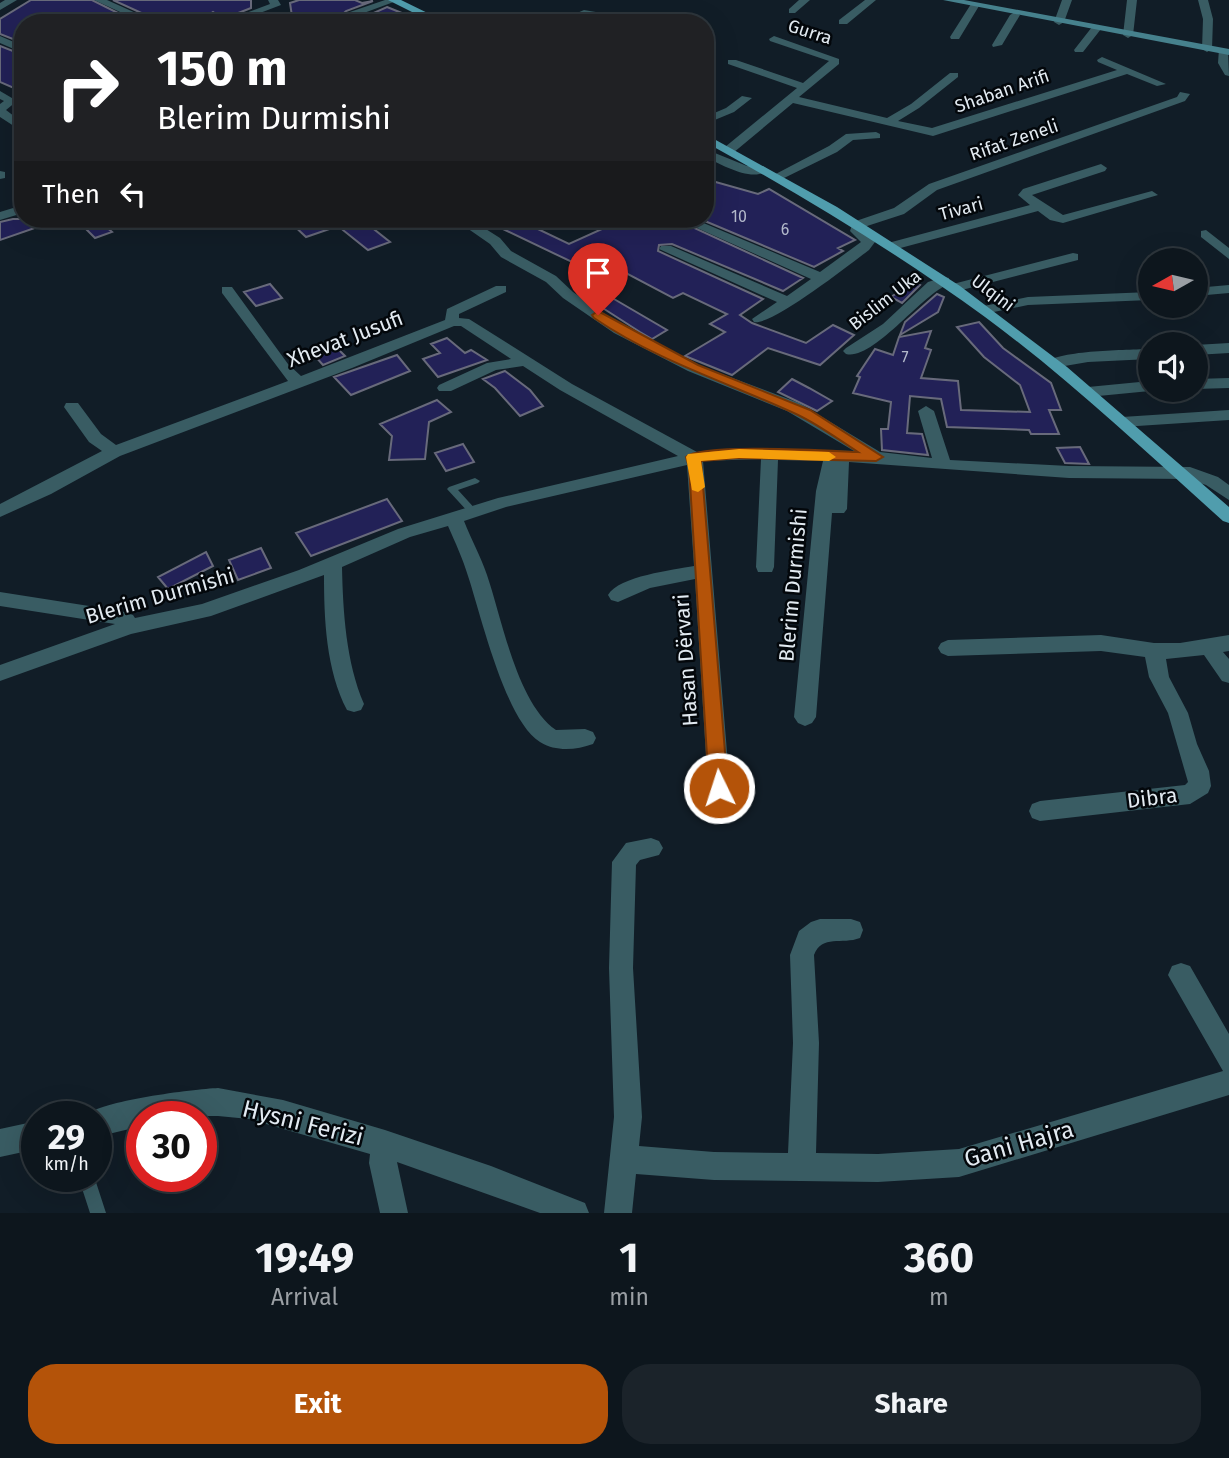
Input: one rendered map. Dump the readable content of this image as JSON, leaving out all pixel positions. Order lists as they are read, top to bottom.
{
  "streets": {
    "main road": ["Ulqini"],
    "street": [
      "Gurra",
      "Shaban Arifi",
      "Rifat Zeneli",
      "Tivari",
      "Bislim Uka",
      "Xhevat Jusufi",
      "Blerim Durmishi",
      "Hasan Dërvari",
      "Dibra",
      "Hysni Ferizi",
      "Gani Hajra"
    ]
  },
  "crossings": [
    ["Gurra", "Shaban Arifi"],
    ["Gurra", "Ulqini"],
    ["Rifat Zeneli", "Ulqini"],
    ["Tivari", "Ulqini"],
    ["Ulqini", "Bislim Uka"],
    ["Ulqini", "Blerim Durmishi"],
    ["Blerim Durmishi", "Hasan Dërvari"]
  ],
  "house_numbers": ["10", "6", "7"],
  "north": "left",
  "page": {
    "turn": ["150 m", "Blerim Durmishi"],
    "then": "Then",
    "speed": "29 km/h",
    "limit": "30",
    "eta": [
      "19:49",
      "Arrival",
      "1",
      "min",
      "360",
      "m"
    ],
    "buttons": ["Exit", "Share"]
  }
}
